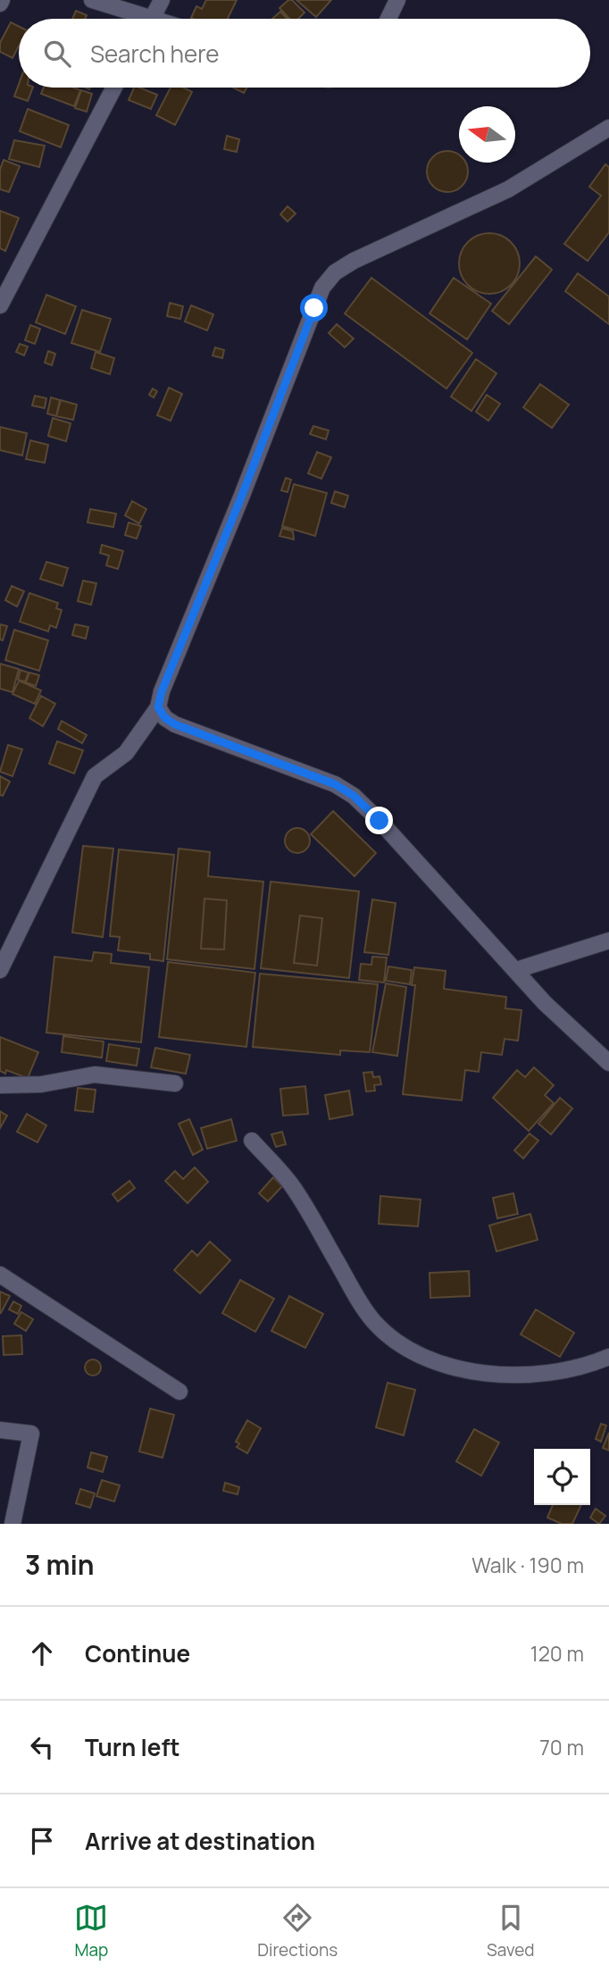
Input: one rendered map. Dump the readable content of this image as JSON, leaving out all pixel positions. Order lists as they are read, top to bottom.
{
  "north": "left",
  "page": {
    "search": "Search here",
    "heading": ["3 min", "Walk · 190 m"],
    "list": [
      ["Continue", "120 m"],
      ["Turn left", "70 m"],
      "Arrive at destination"
    ],
    "nav": ["Map", "Directions", "Saved"]
  }
}
